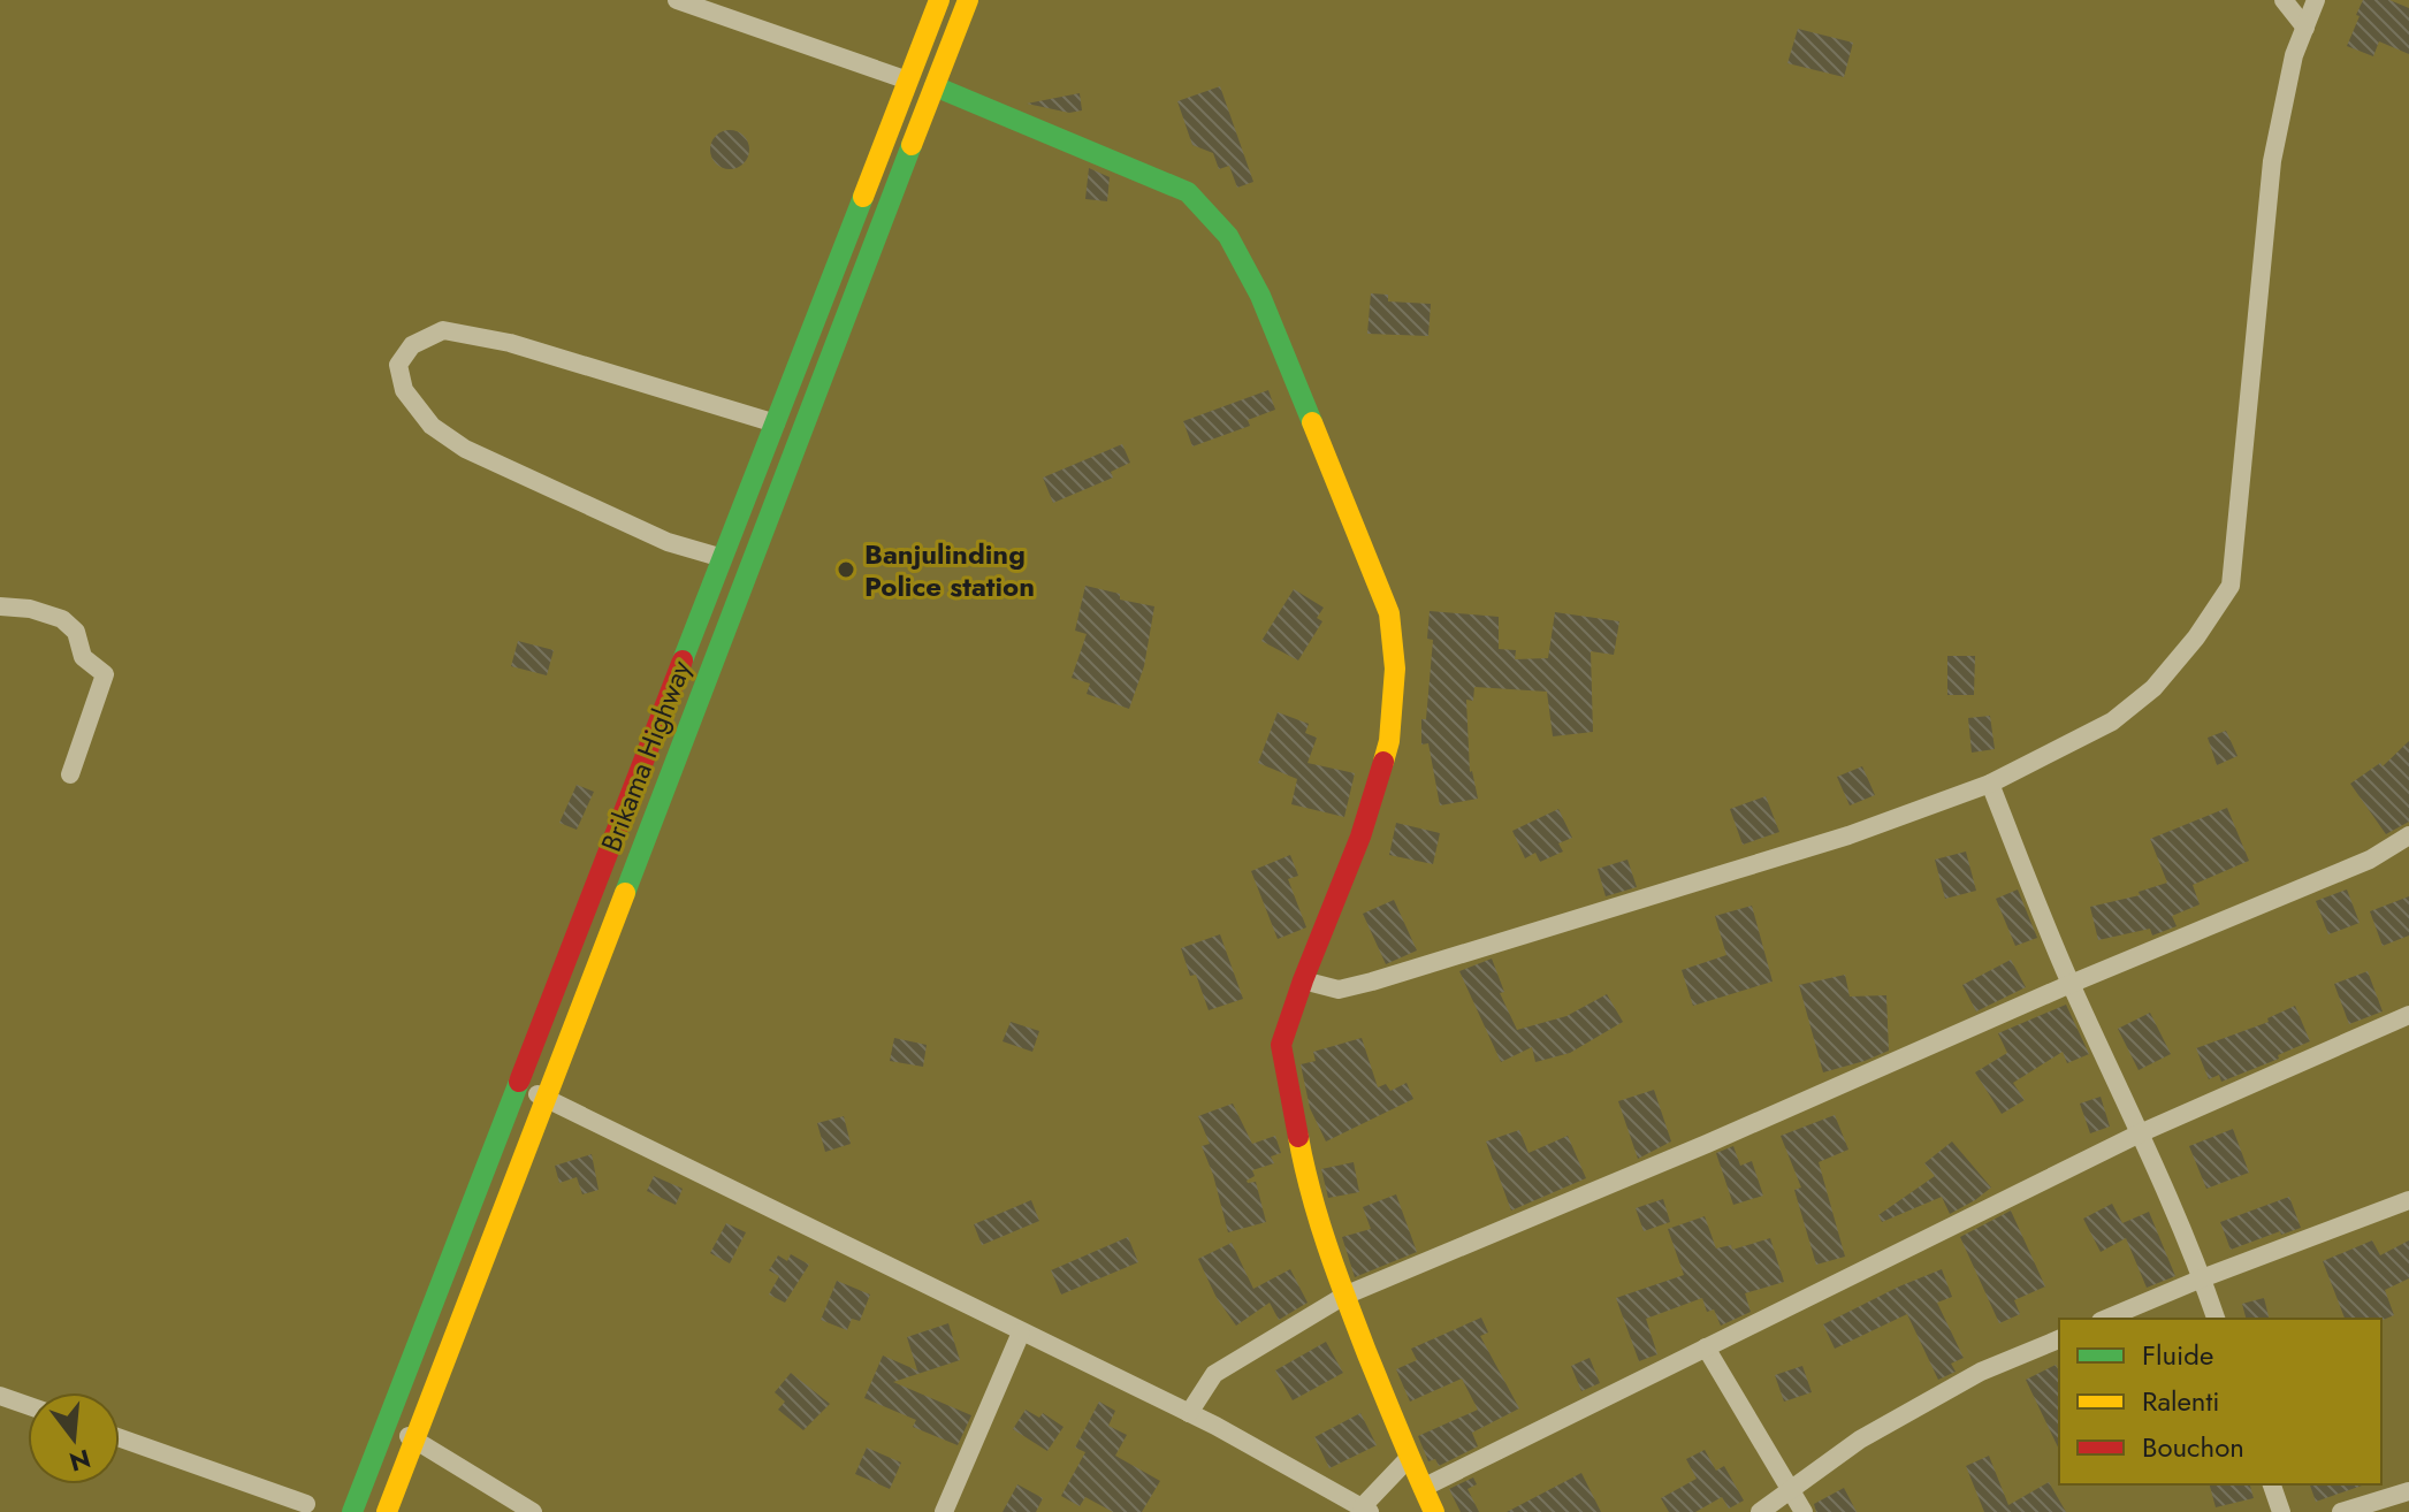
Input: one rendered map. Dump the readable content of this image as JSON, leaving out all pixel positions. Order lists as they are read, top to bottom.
{
  "streets": {
    "main road": ["Brikama Highway"]
  },
  "places": ["Banjulinding Police station"],
  "legend": ["Fluide", "Ralenti", "Bouchon"],
  "north": "bottom"
}
